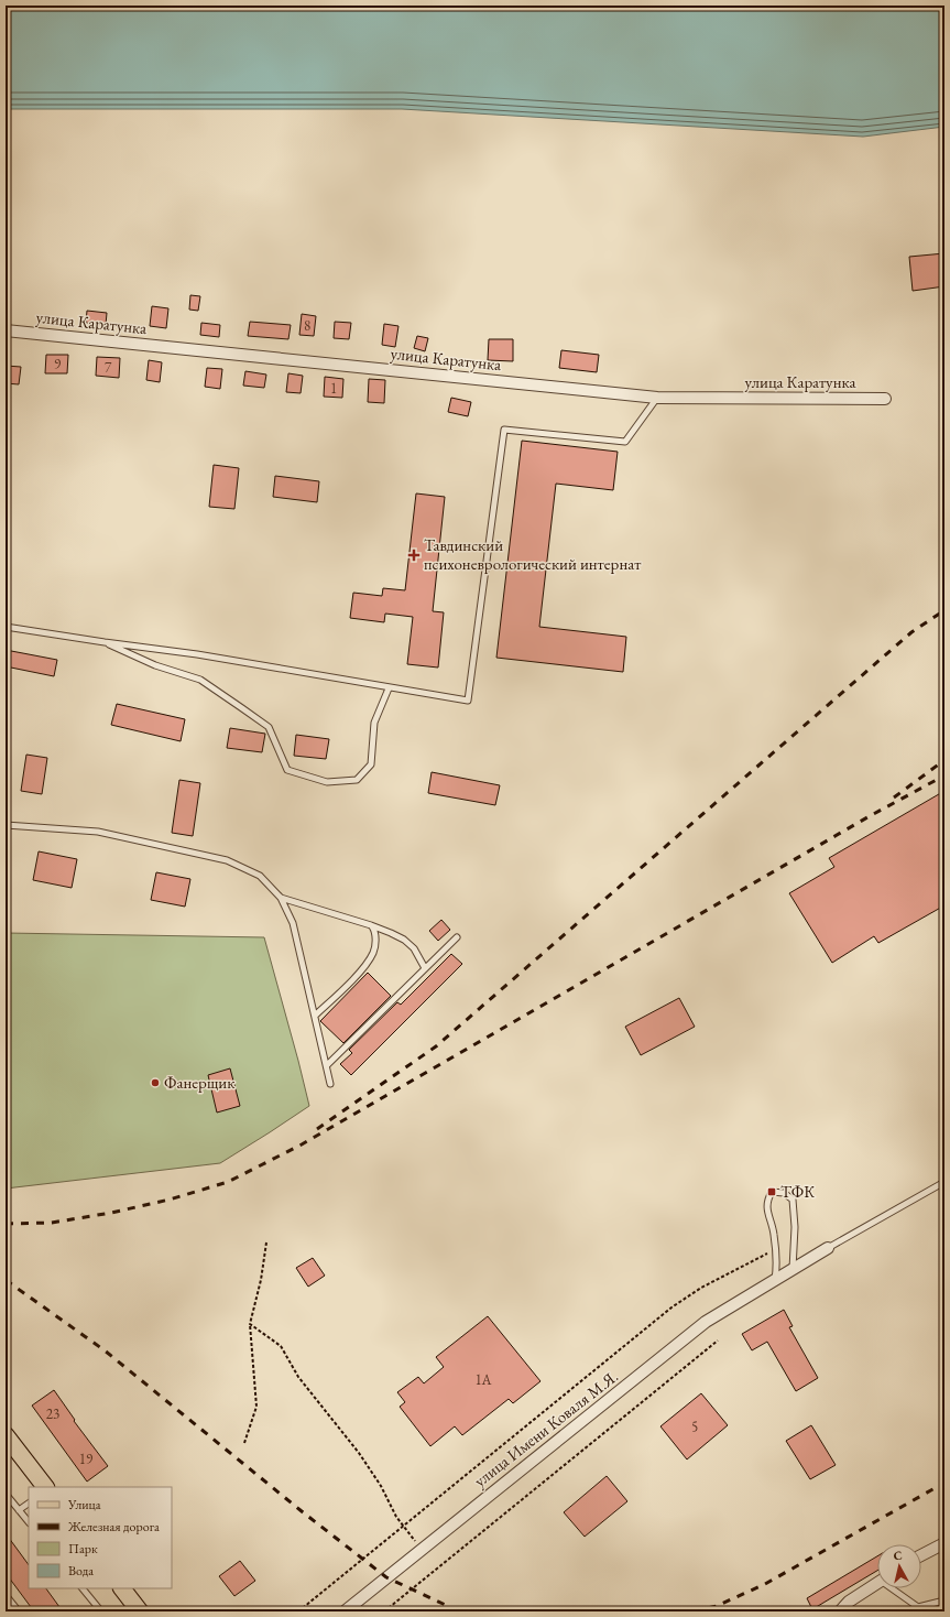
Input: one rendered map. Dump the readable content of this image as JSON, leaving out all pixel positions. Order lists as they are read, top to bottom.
{
  "streets": {
    "street": ["улица Каратунка", "улица Имени Коваля М.Я."]
  },
  "places": {
    "health": ["Тавдинский психоневрологический интернат"],
    "other": ["Фанерщик"],
    "transit": ["ТФК"]
  },
  "house_numbers": [
    "8",
    "9",
    "7",
    "1",
    "1А",
    "23",
    "5",
    "19"
  ],
  "legend": [
    "Улица",
    "Железная дорога",
    "Парк",
    "Вода"
  ],
  "north": "top"
}
